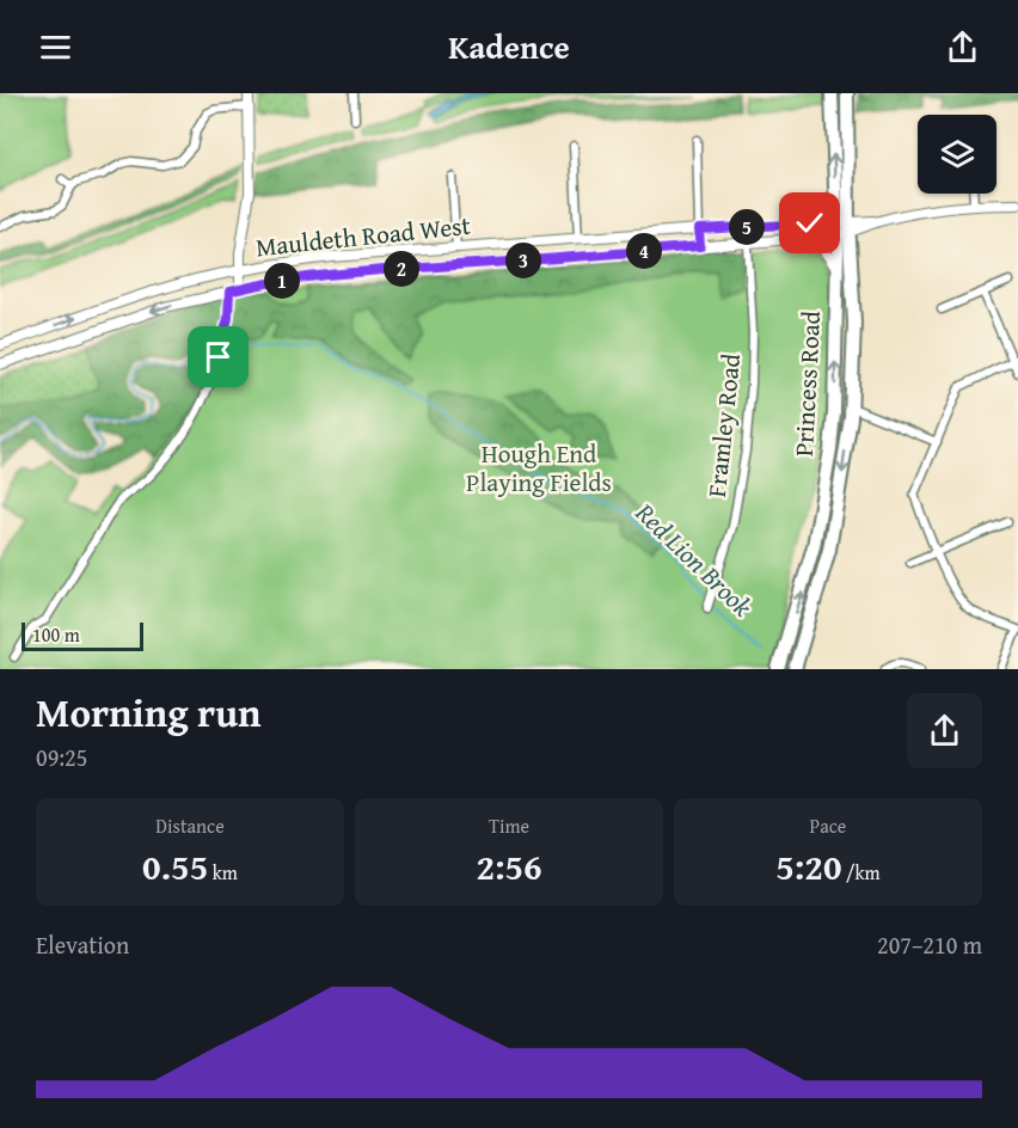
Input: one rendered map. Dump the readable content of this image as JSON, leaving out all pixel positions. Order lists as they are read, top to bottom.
{
  "streets": {
    "highway": ["Princess Road"],
    "street": ["Mauldeth Road West", "Framley Road"]
  },
  "crossings": [
    ["Mauldeth Road West", "Princess Road"]
  ],
  "water": ["Red Lion Brook"],
  "parks": ["Hough End Playing Fields"],
  "scale_bar": "100 m",
  "page": {
    "header": "Kadence",
    "pins": [
      "5",
      "4",
      "3",
      "2",
      "1"
    ],
    "scale": "100 m",
    "heading": ["Morning run", "09:25"],
    "stats": [
      ["Distance", "0.55 km"],
      ["Time", "2:56"],
      ["Pace", "5:20 /km"]
    ],
    "chart": ["Elevation", "207–210 m"]
  }
}
